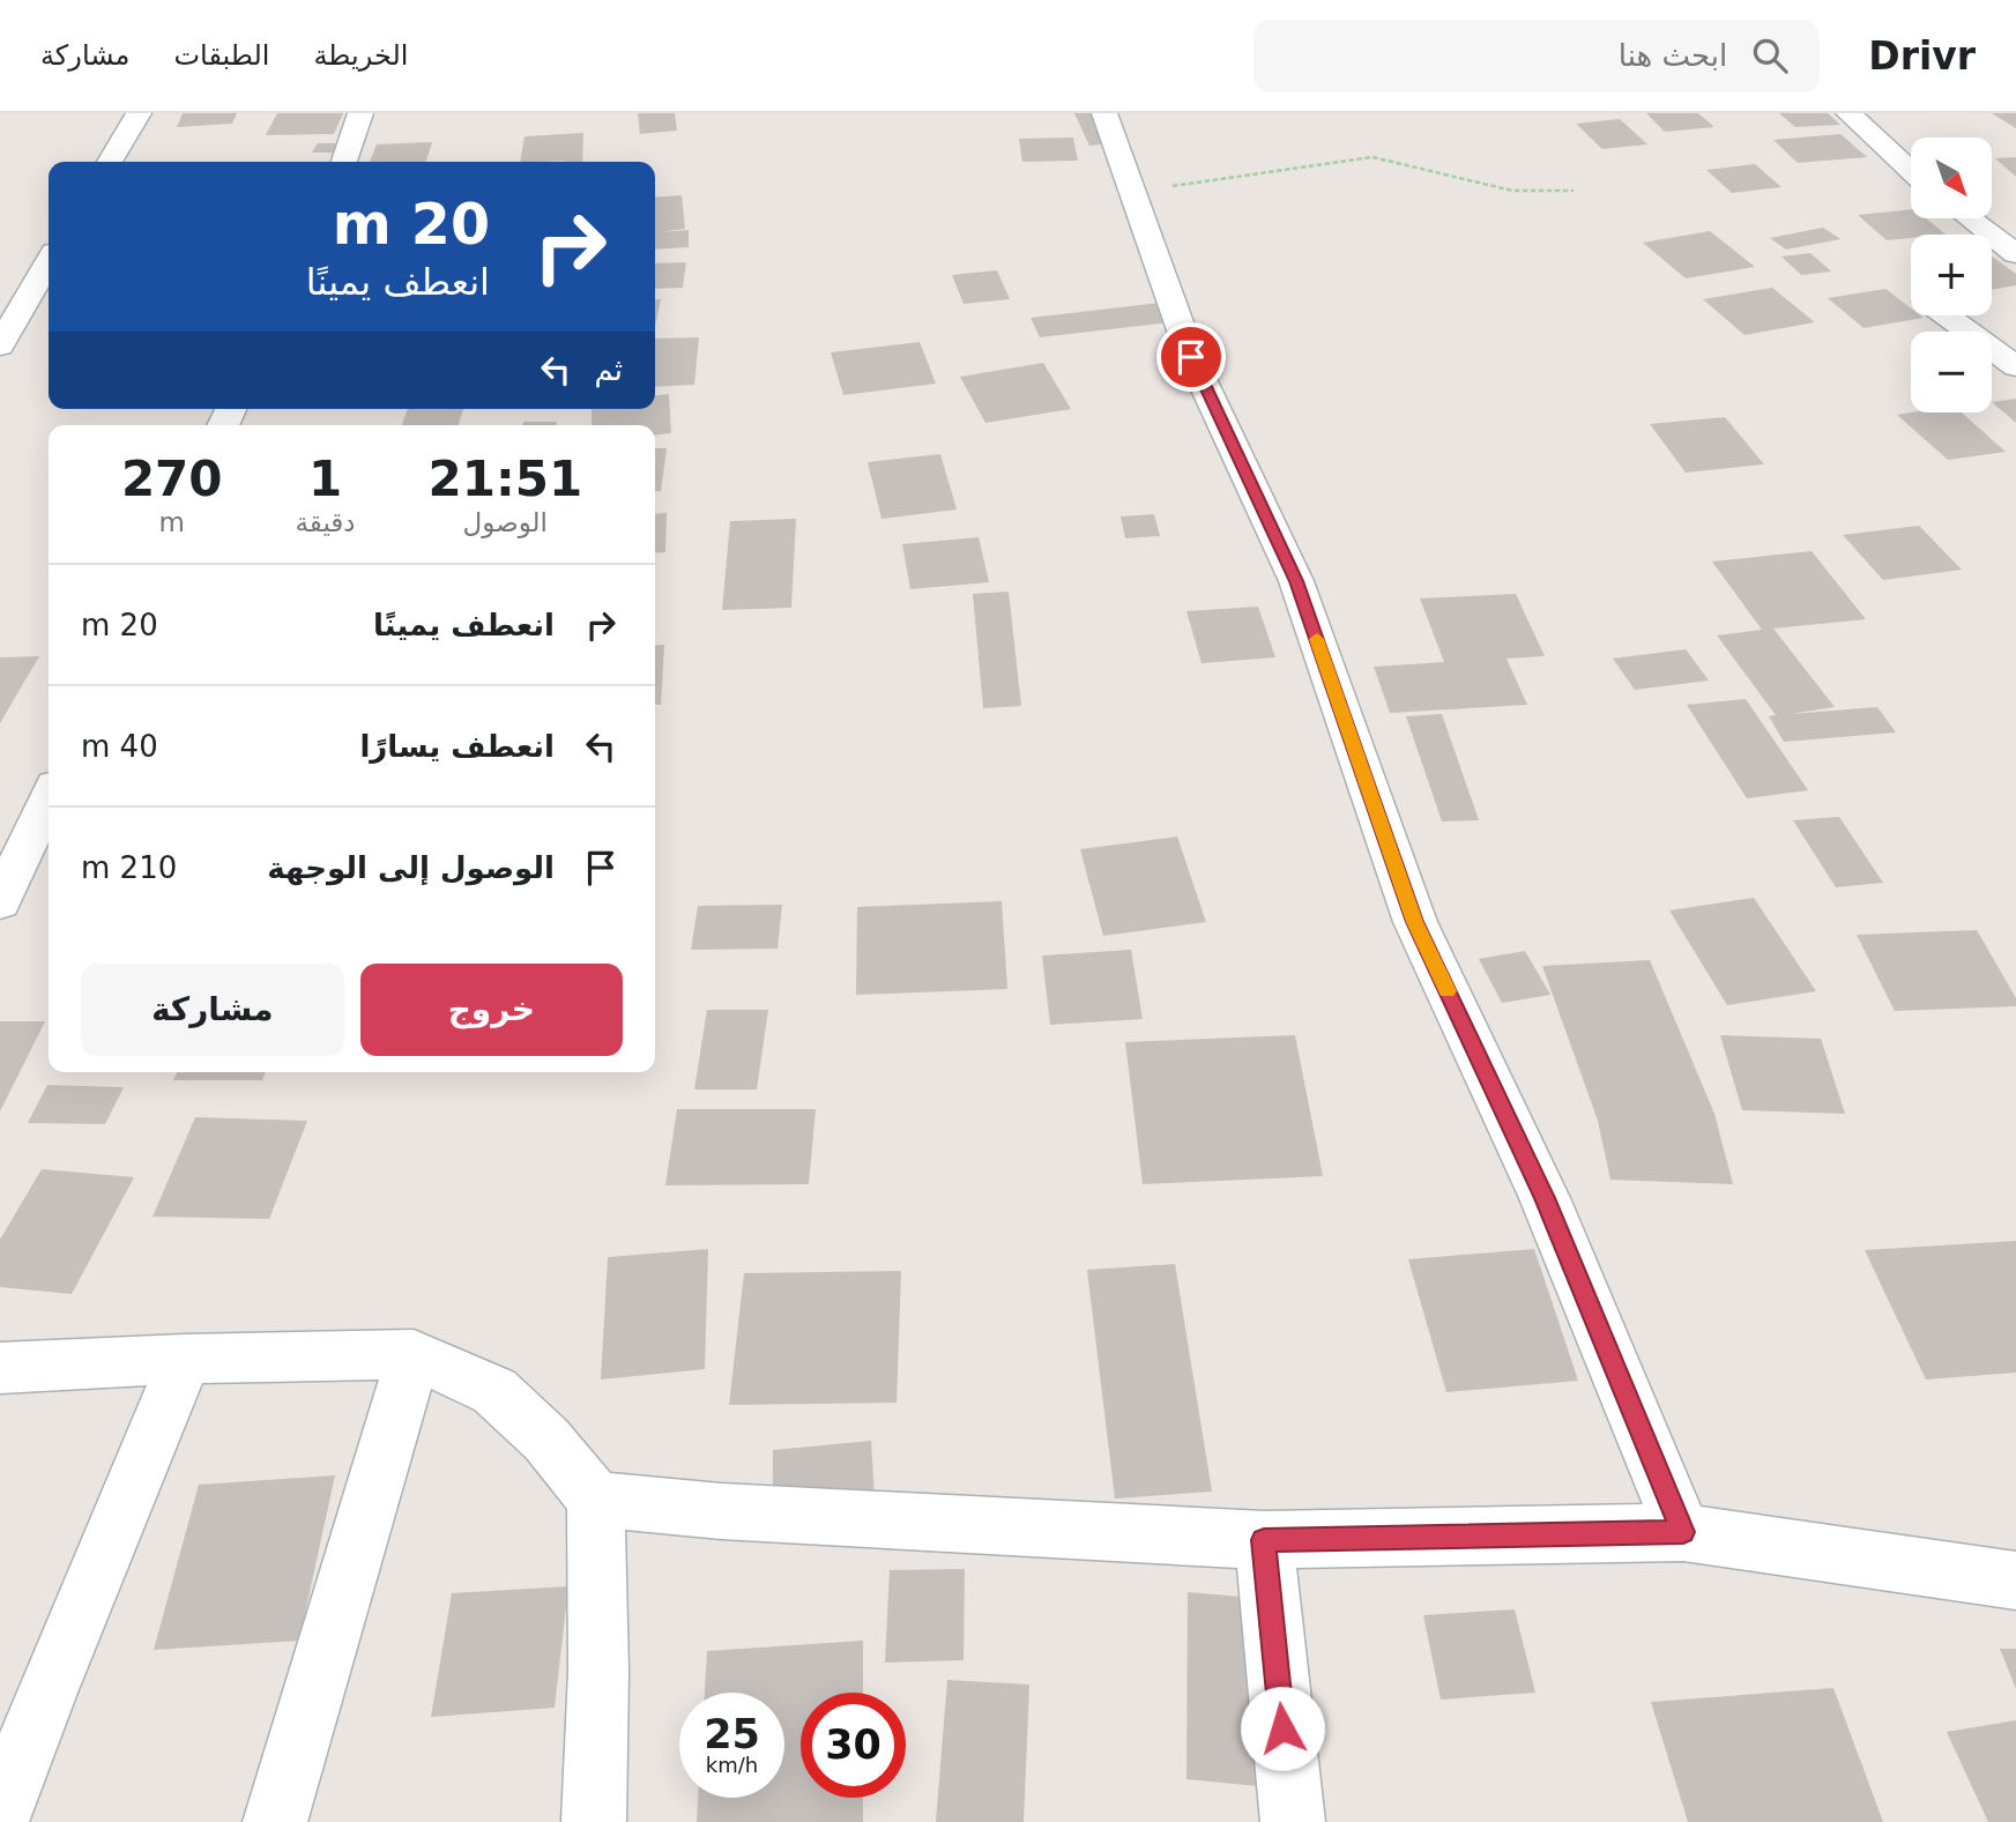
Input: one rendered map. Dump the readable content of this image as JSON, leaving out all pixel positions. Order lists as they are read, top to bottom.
{
  "north": "bottom right",
  "page": {
    "header": "Drivr",
    "search": "ابحث هنا",
    "nav": ["الخريطة", "الطبقات", "مشاركة"],
    "map_buttons": ["+", "−"],
    "turn": ["20 m", "انعطف يمينًا"],
    "then": "ثم",
    "eta": [
      "21:51",
      "الوصول",
      "1",
      "دقيقة",
      "270",
      "m"
    ],
    "list": [
      {
        "name": "انعطف يمينًا",
        "value": "20 m"
      },
      {
        "name": "انعطف يسارًا",
        "value": "40 m"
      },
      {
        "name": "الوصول إلى الوجهة",
        "value": "210 m"
      }
    ],
    "buttons": ["خروج", "مشاركة"],
    "speed": "25 km/h",
    "limit": "30"
  }
}
